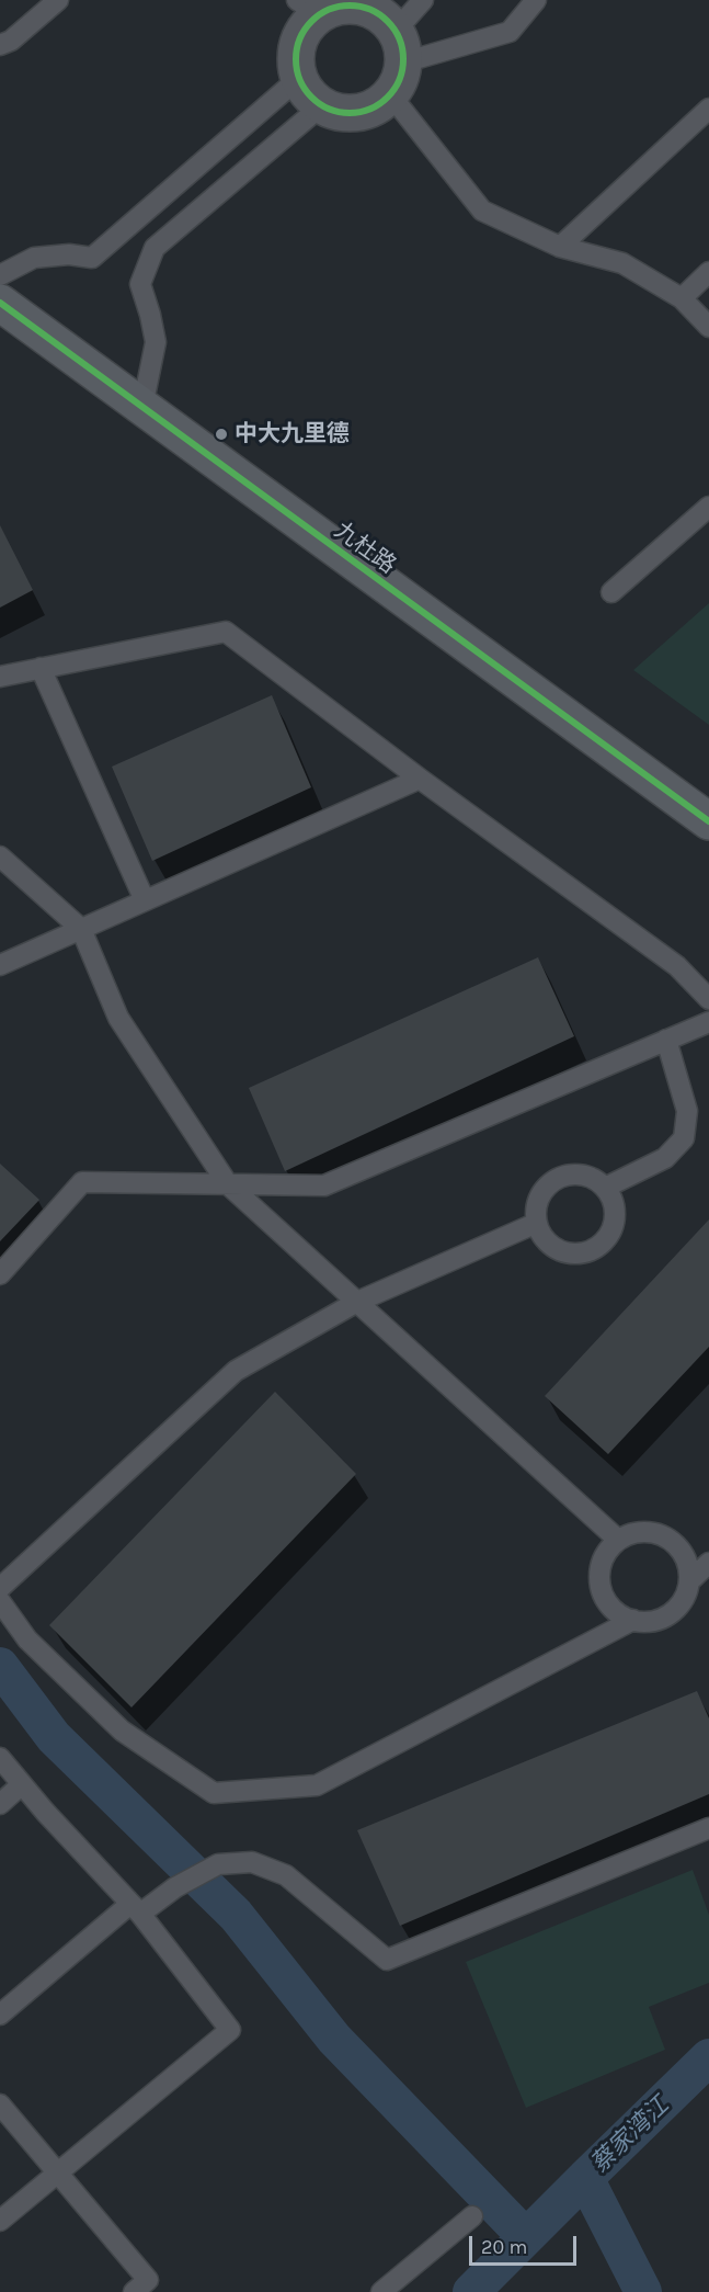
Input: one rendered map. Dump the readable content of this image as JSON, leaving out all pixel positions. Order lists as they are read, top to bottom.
{
  "streets": {
    "street": ["九杜路"]
  },
  "water": ["蔡家湾江"],
  "places": ["中大九里德"],
  "scale_bar": "20 m"
}
